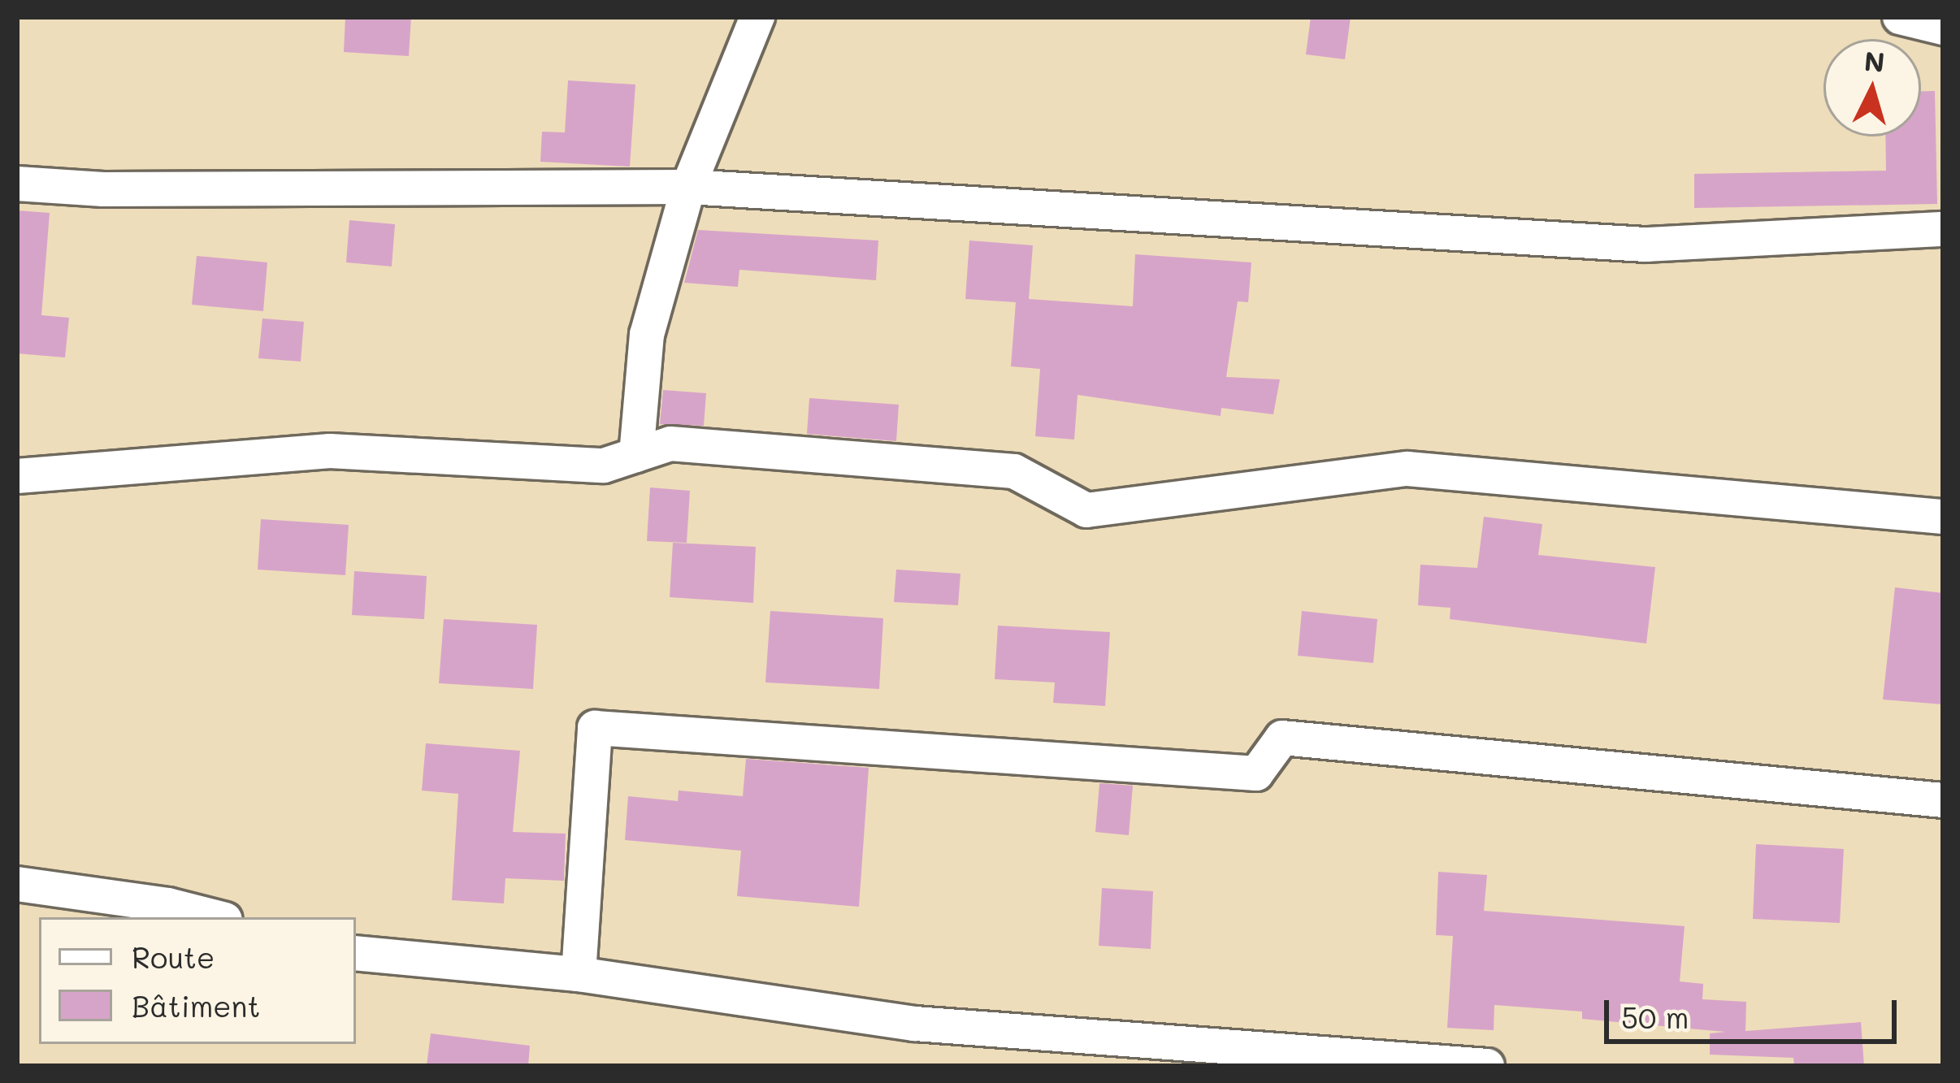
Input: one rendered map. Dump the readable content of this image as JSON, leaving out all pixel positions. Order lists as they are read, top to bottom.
{
  "legend": ["Route", "Bâtiment"],
  "scale_bar": "50 m",
  "north": "top"
}
